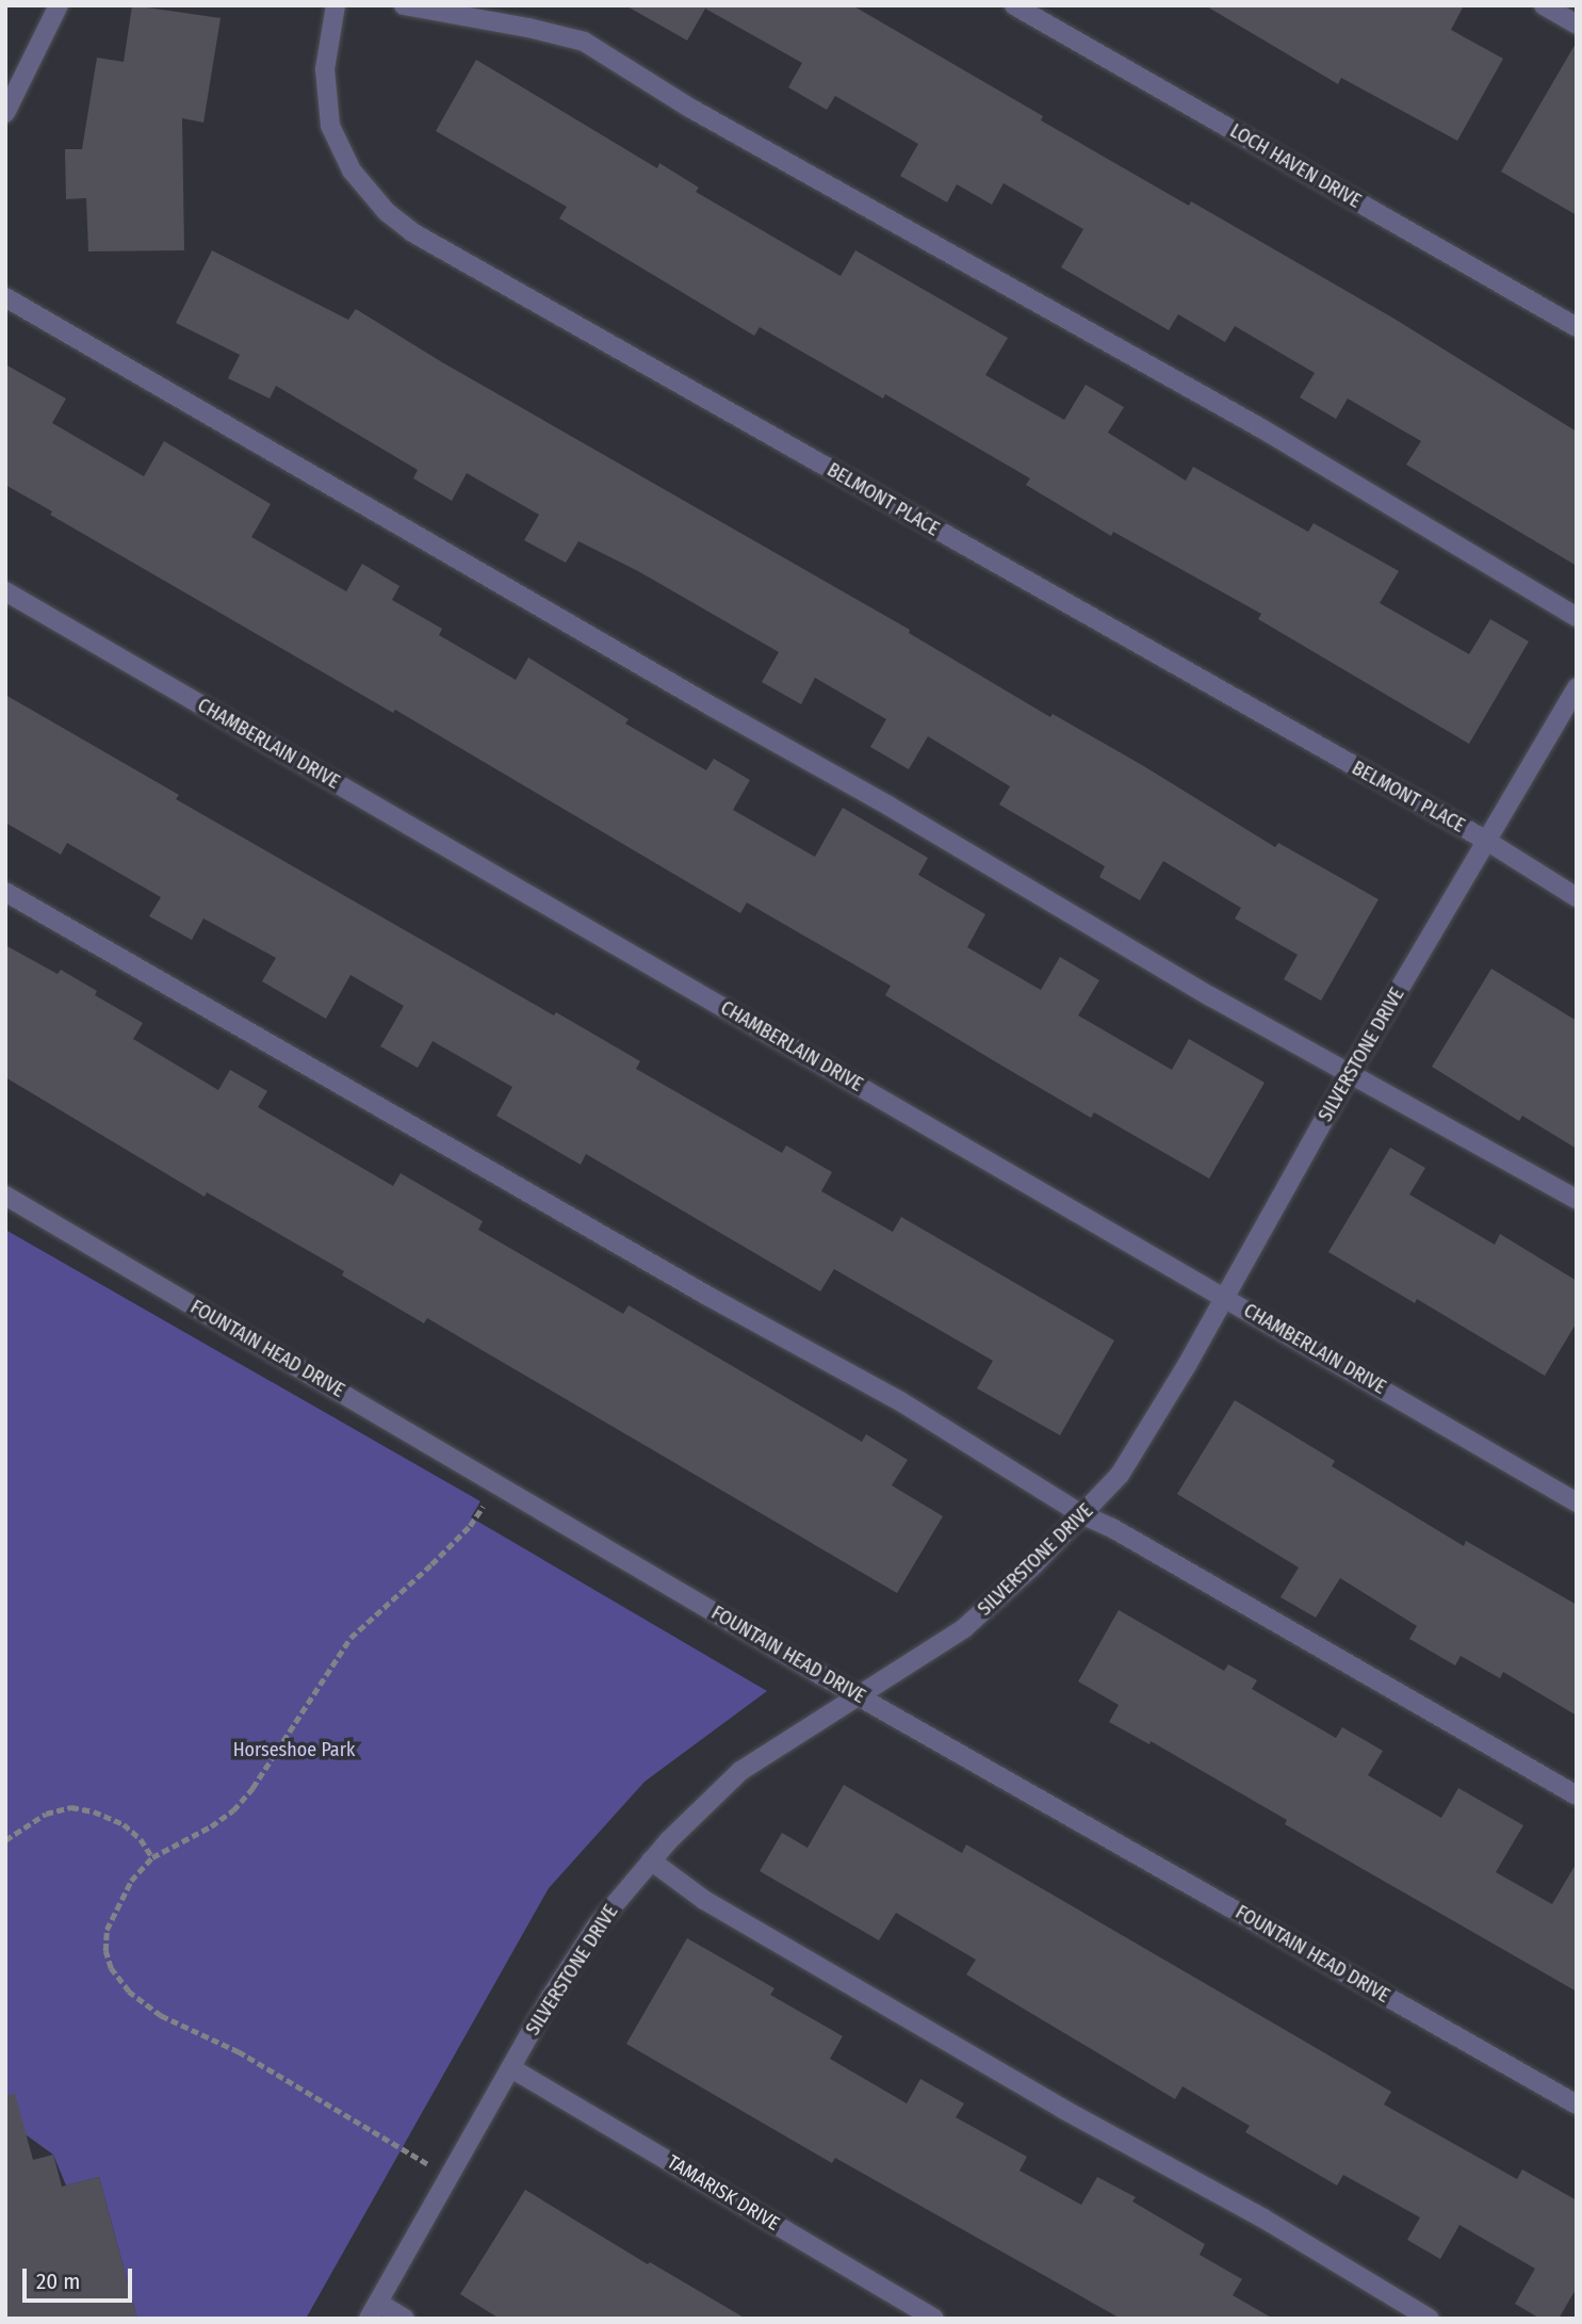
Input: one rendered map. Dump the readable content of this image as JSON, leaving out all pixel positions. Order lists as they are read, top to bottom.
{
  "streets": {
    "street": [
      "LOCH HAVEN DRIVE",
      "BELMONT PLACE",
      "CHAMBERLAIN DRIVE",
      "SILVERSTONE DRIVE",
      "FOUNTAIN HEAD DRIVE",
      "TAMARISK DRIVE"
    ]
  },
  "crossings": [
    ["BELMONT PLACE", "SILVERSTONE DRIVE"],
    ["CHAMBERLAIN DRIVE", "SILVERSTONE DRIVE"],
    ["SILVERSTONE DRIVE", "FOUNTAIN HEAD DRIVE"],
    ["SILVERSTONE DRIVE", "TAMARISK DRIVE"]
  ],
  "parks": ["Horseshoe Park"],
  "scale_bar": "20 m"
}
